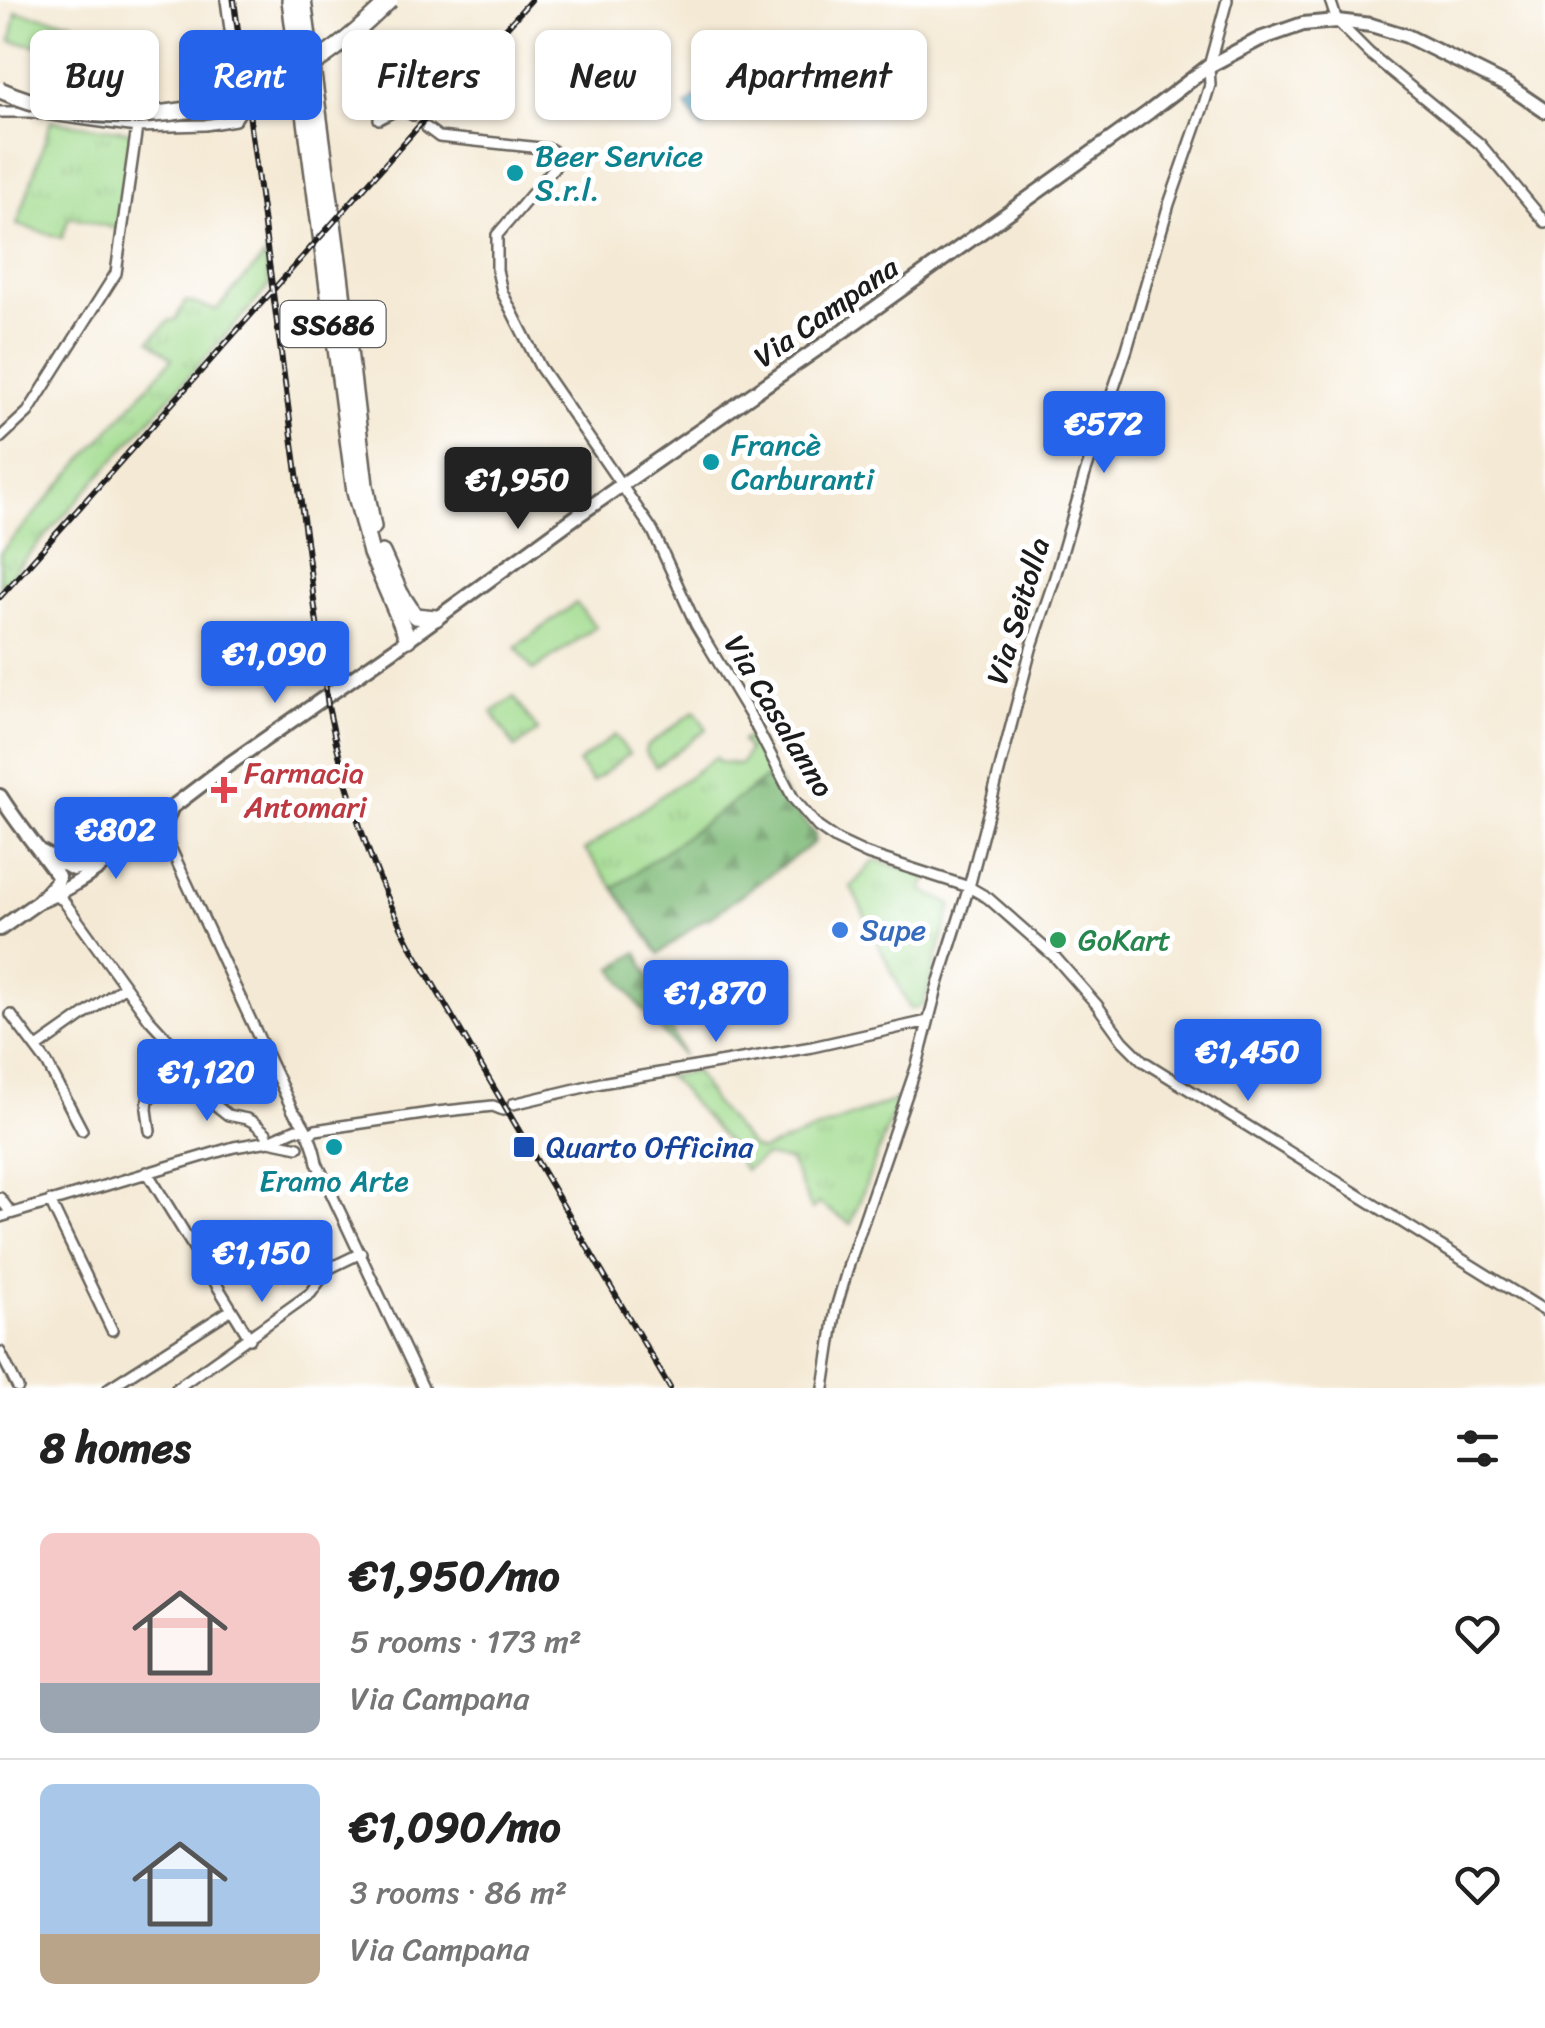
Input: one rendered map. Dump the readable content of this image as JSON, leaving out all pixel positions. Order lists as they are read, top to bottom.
{
  "streets": {
    "highway": ["SS686"],
    "main road": ["Via Campana"],
    "street": ["Via Seitolla", "Via Casalanno"]
  },
  "crossings": [
    ["Via Campana", "SS686"],
    ["Via Campana", "Via Seitolla"],
    ["Via Campana", "Via Casalanno"],
    ["Via Seitolla", "Via Casalanno"]
  ],
  "places": {
    "other": [
      "Beer Service S.r.l.",
      "Francè Carburanti",
      "Supe",
      "GoKart",
      "Eramo Arte"
    ],
    "health": ["Farmacia Antomari"],
    "transit": ["Quarto Officina"]
  },
  "page": {
    "chip": [
      "Buy",
      "Rent",
      "Filters",
      "New",
      "Apartment"
    ],
    "price": [
      "€572",
      "€1,950",
      "€1,090",
      "€802",
      "€1,870",
      "€1,450",
      "€1,120",
      "€1,150"
    ],
    "heading": "8 homes",
    "list": [
      {
        "name": "€1,950/mo",
        "note": "5 rooms · 173 m² · Via Campana"
      },
      {
        "name": "€1,090/mo",
        "note": "3 rooms · 86 m² · Via Campana"
      }
    ]
  }
}
